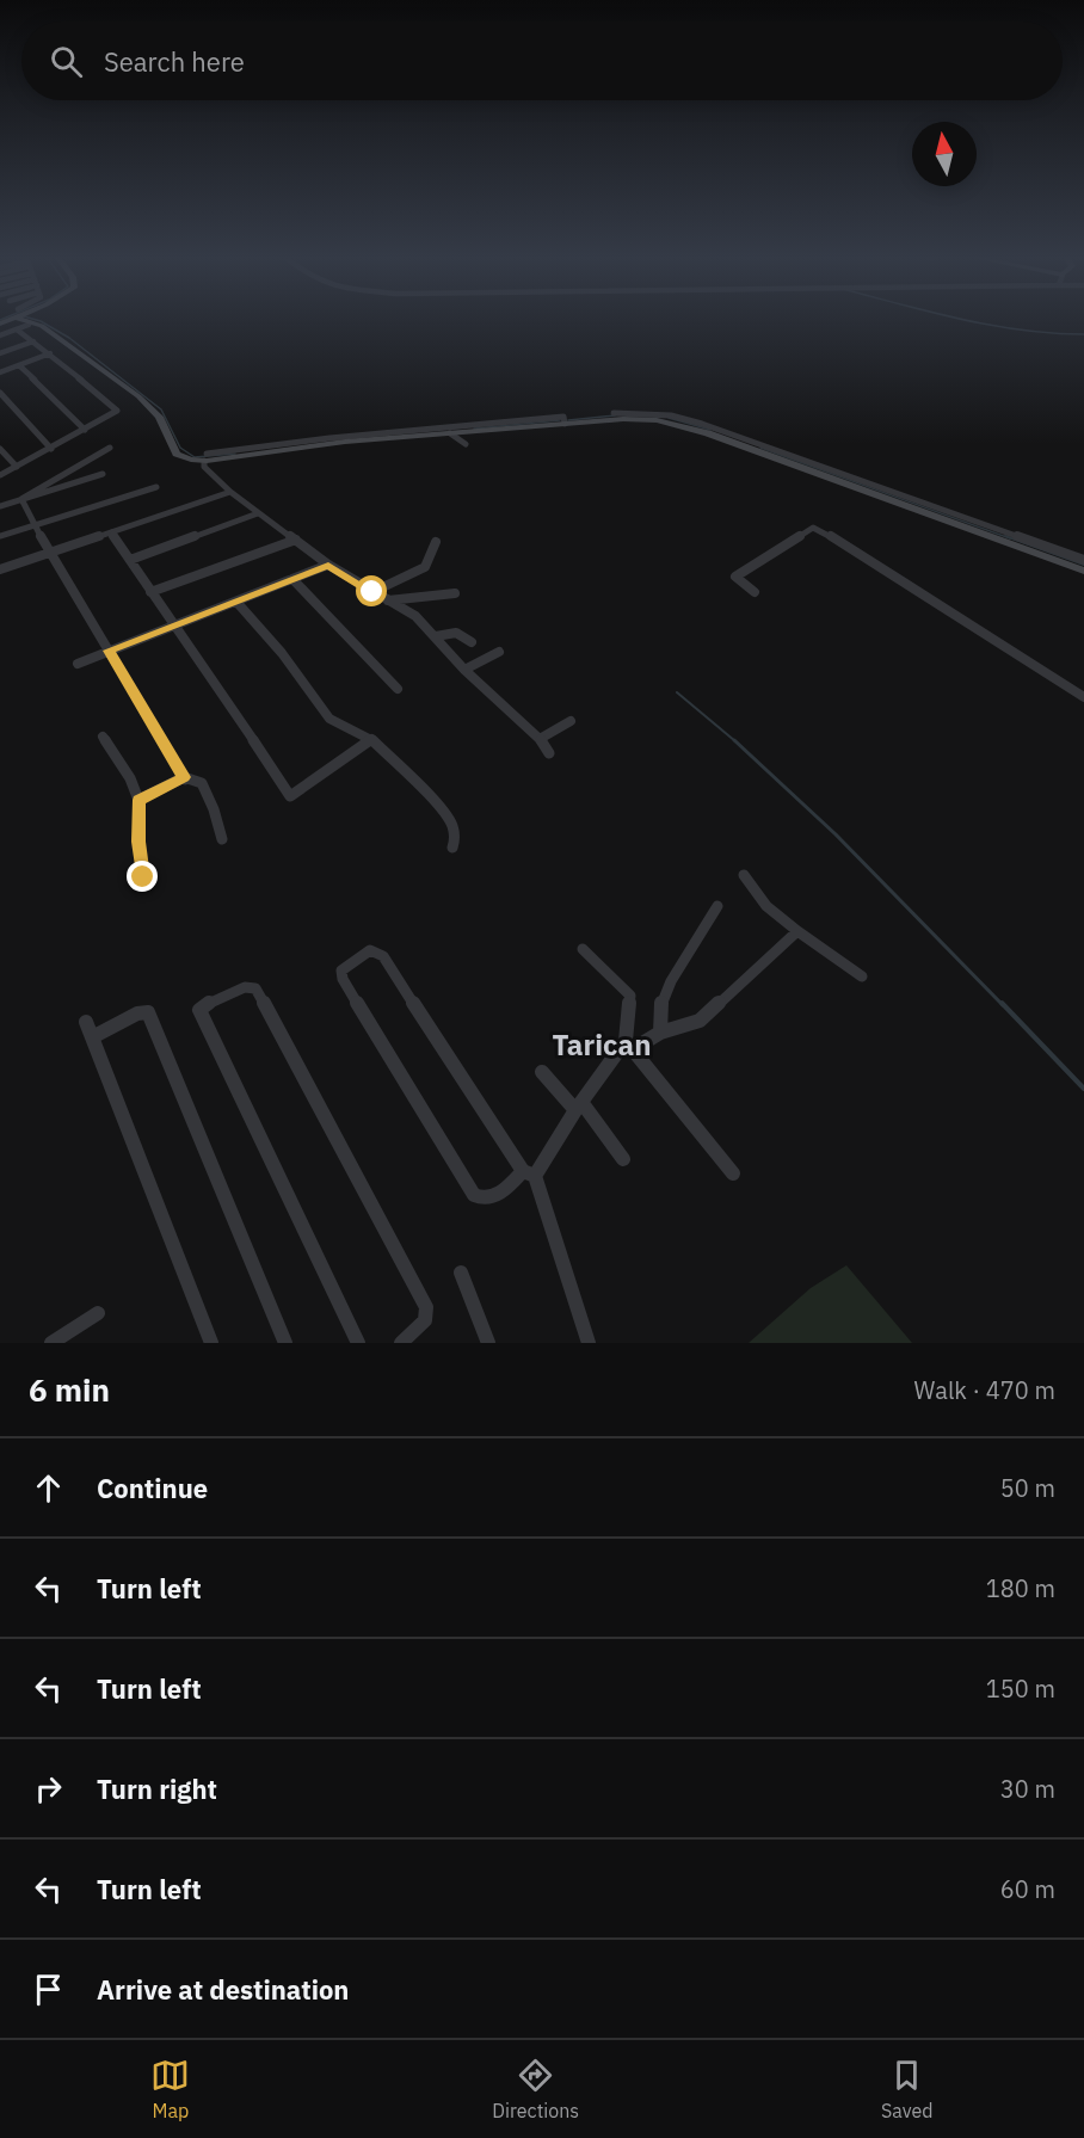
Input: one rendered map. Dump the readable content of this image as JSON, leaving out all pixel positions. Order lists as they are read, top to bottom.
{
  "districts": ["Tarican"],
  "north": "top",
  "page": {
    "search": "Search here",
    "heading": ["6 min", "Walk · 470 m"],
    "list": [
      ["Continue", "50 m"],
      ["Turn left", "180 m"],
      ["Turn left", "150 m"],
      ["Turn right", "30 m"],
      ["Turn left", "60 m"],
      "Arrive at destination"
    ],
    "nav": ["Map", "Directions", "Saved"]
  }
}
